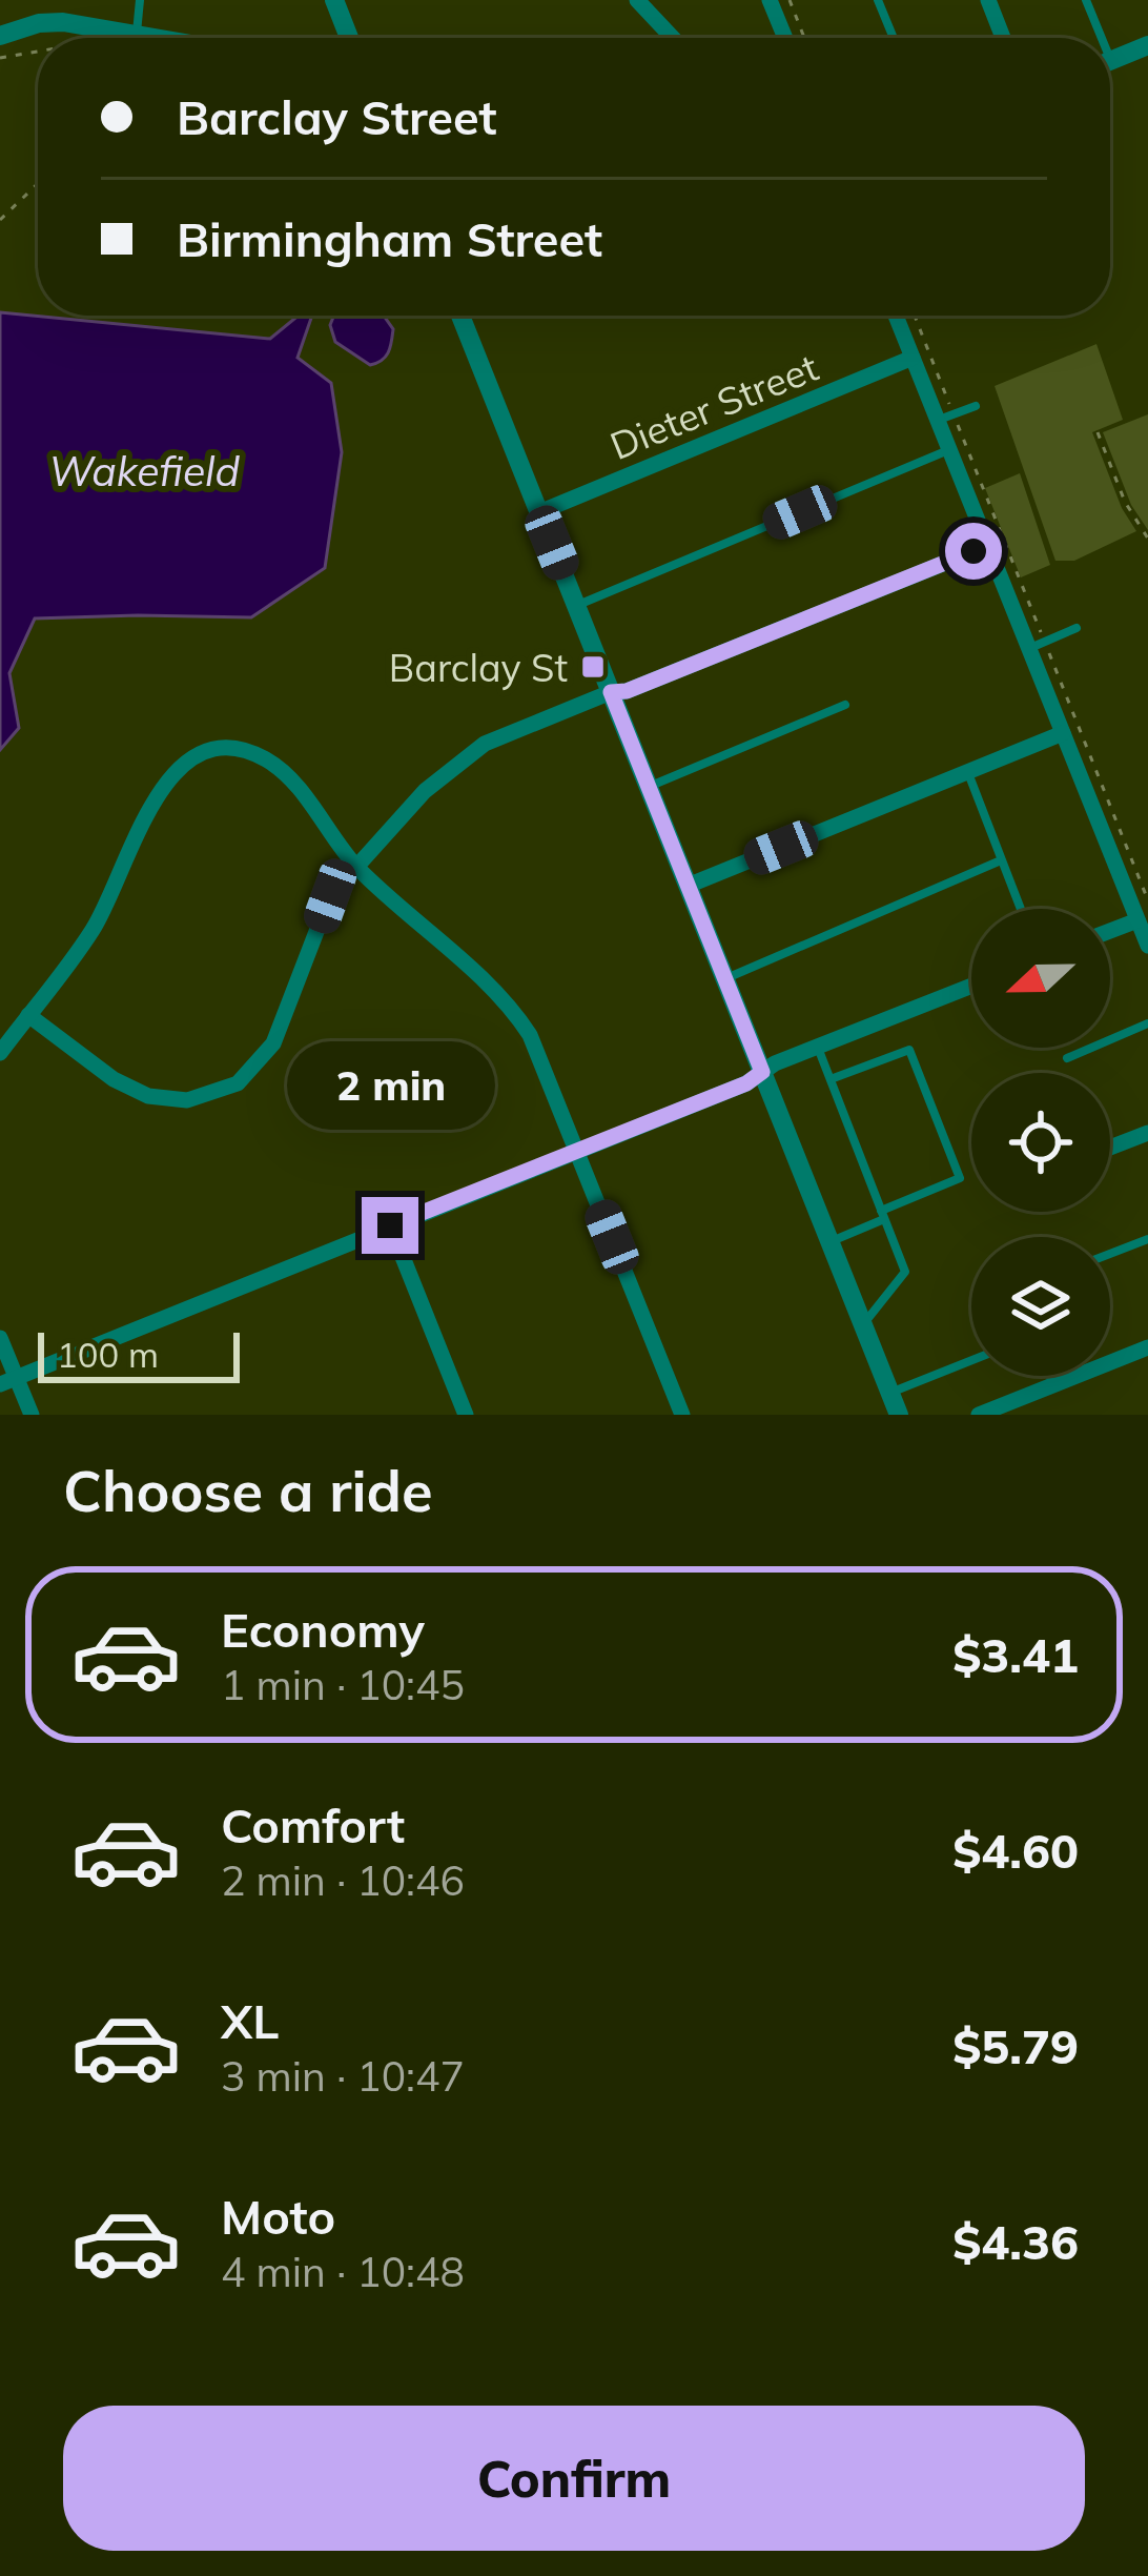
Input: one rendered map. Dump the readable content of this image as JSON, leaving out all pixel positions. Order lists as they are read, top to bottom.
{
  "streets": {
    "street": ["Dieter Street"]
  },
  "water": ["Wakefield"],
  "places": {
    "transit": ["Barclay St"]
  },
  "scale_bar": "100 m",
  "north": "left",
  "page": {
    "banner": ["Barclay Street", "Birmingham Street"],
    "bubble": "2 min",
    "scale": "100 m",
    "heading": "Choose a ride",
    "list": [
      {
        "name": "Economy",
        "note": "1 min · 10:45",
        "value": "$3.41"
      },
      {
        "name": "Comfort",
        "note": "2 min · 10:46",
        "value": "$4.60"
      },
      {
        "name": "XL",
        "note": "3 min · 10:47",
        "value": "$5.79"
      },
      {
        "name": "Moto",
        "note": "4 min · 10:48",
        "value": "$4.36"
      }
    ],
    "buttons": "Confirm"
  }
}
